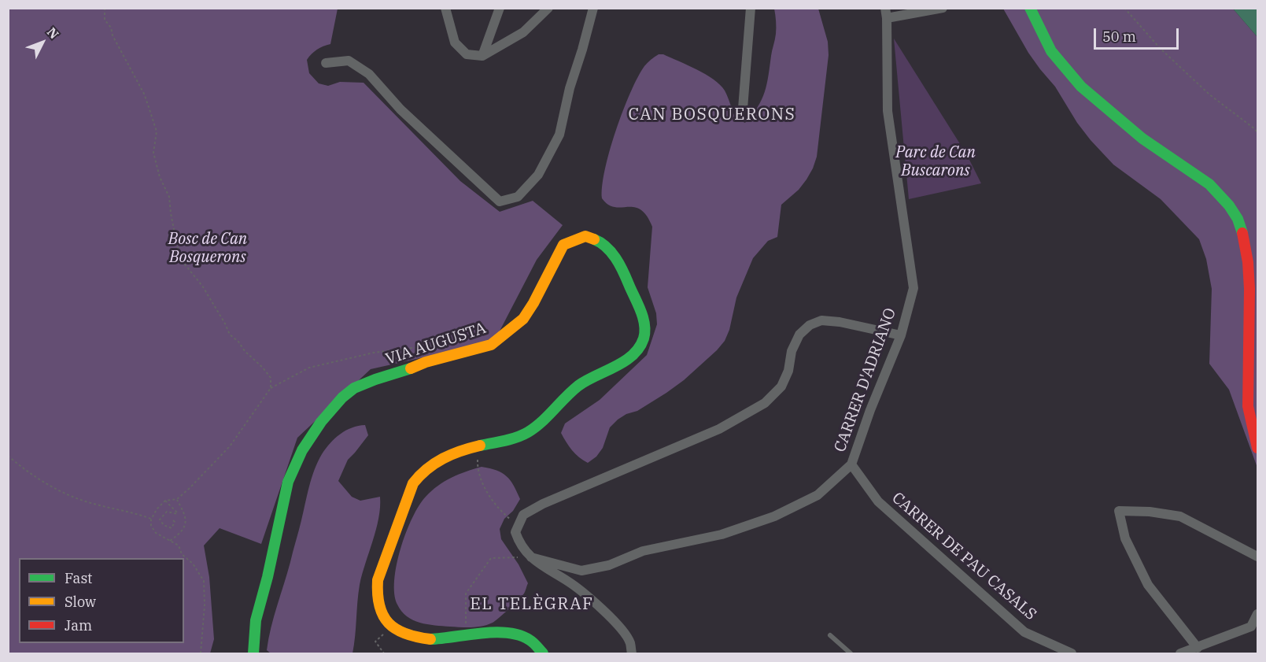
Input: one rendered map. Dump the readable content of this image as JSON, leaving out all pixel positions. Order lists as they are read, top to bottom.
{
  "streets": {
    "street": ["VIA AUGUSTA", "CARRER D'ADRIANO", "CARRER DE PAU CASALS"]
  },
  "crossings": [
    ["CARRER D'ADRIANO", "CARRER DE PAU CASALS"]
  ],
  "districts": ["CAN BOSQUERONS", "EL TELÈGRAF"],
  "parks": ["Parc de Can Buscarons", "Bosc de Can Bosquerons"],
  "legend": ["Fast", "Slow", "Jam"],
  "scale_bar": "50 m",
  "north": "top right"
}
